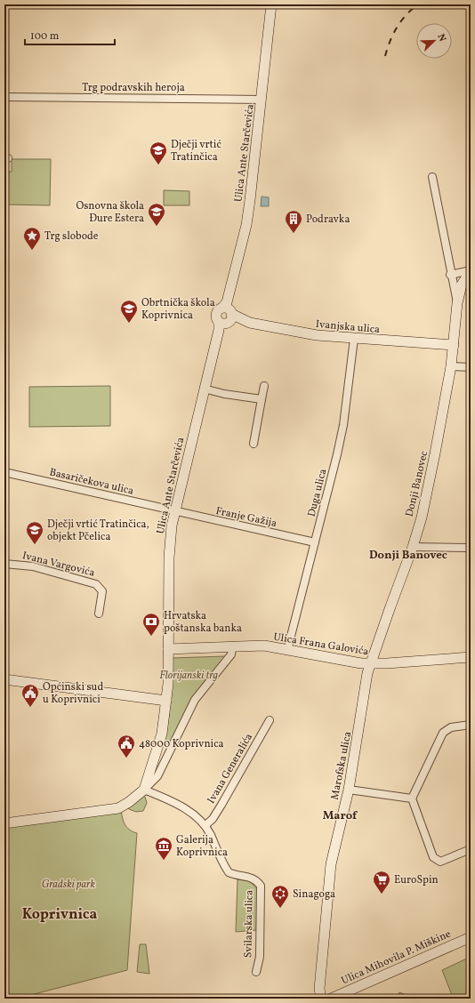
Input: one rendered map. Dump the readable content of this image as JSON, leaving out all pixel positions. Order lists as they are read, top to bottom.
{
  "streets": {
    "main road": [
      "Ulica Ante Starčevića",
      "Ivanjska ulica",
      "Donji Banovec",
      "Ulica Frana Galovića",
      "Marofska ulica",
      "Ulica Mihovila P. Miškine"
    ],
    "street": [
      "Trg podravskih heroja",
      "Basaričekova ulica",
      "Duga ulica",
      "Franje Gažija",
      "Ivana Vargovića",
      "Ivana Generalića",
      "Svilarska ulica"
    ]
  },
  "crossings": [
    ["Trg podravskih heroja", "Ulica Ante Starčevića"],
    ["Ulica Ante Starčevića", "Ivanjska ulica"],
    ["Ulica Ante Starčevića", "Basaričekova ulica"],
    ["Ulica Ante Starčevića", "Franje Gažija"],
    ["Ivanjska ulica", "Donji Banovec"],
    ["Ivanjska ulica", "Duga ulica"],
    ["Basaričekova ulica", "Franje Gažija"],
    ["Donji Banovec", "Ulica Frana Galovića"],
    ["Donji Banovec", "Marofska ulica"],
    ["Duga ulica", "Franje Gažija"],
    ["Duga ulica", "Ulica Frana Galovića"],
    ["Ulica Frana Galovića", "Marofska ulica"],
    ["Ivana Generalića", "Svilarska ulica"]
  ],
  "districts": ["Donji Banovec", "Marof", "Koprivnica"],
  "parks": ["Florijanski trg", "Gradski park"],
  "places": {
    "school or university": [
      "Dječji vrtić Tratinčica",
      "Osnovna škola Đure Estera",
      "Obrtnička škola Koprivnica",
      "Dječji vrtić Tratinčica, objekt Pčelica"
    ],
    "building": ["Podravka"],
    "place": ["Trg slobode"],
    "bank": ["Hrvatska poštanska banka"],
    "public building": ["Općinski sud u Koprivnici", "48000 Koprivnica"],
    "museum": ["Galerija Koprivnica"],
    "supermarket": ["EuroSpin"],
    "synagogue": ["Sinagoga"]
  },
  "scale_bar": "100 m",
  "north": "top right"
}
